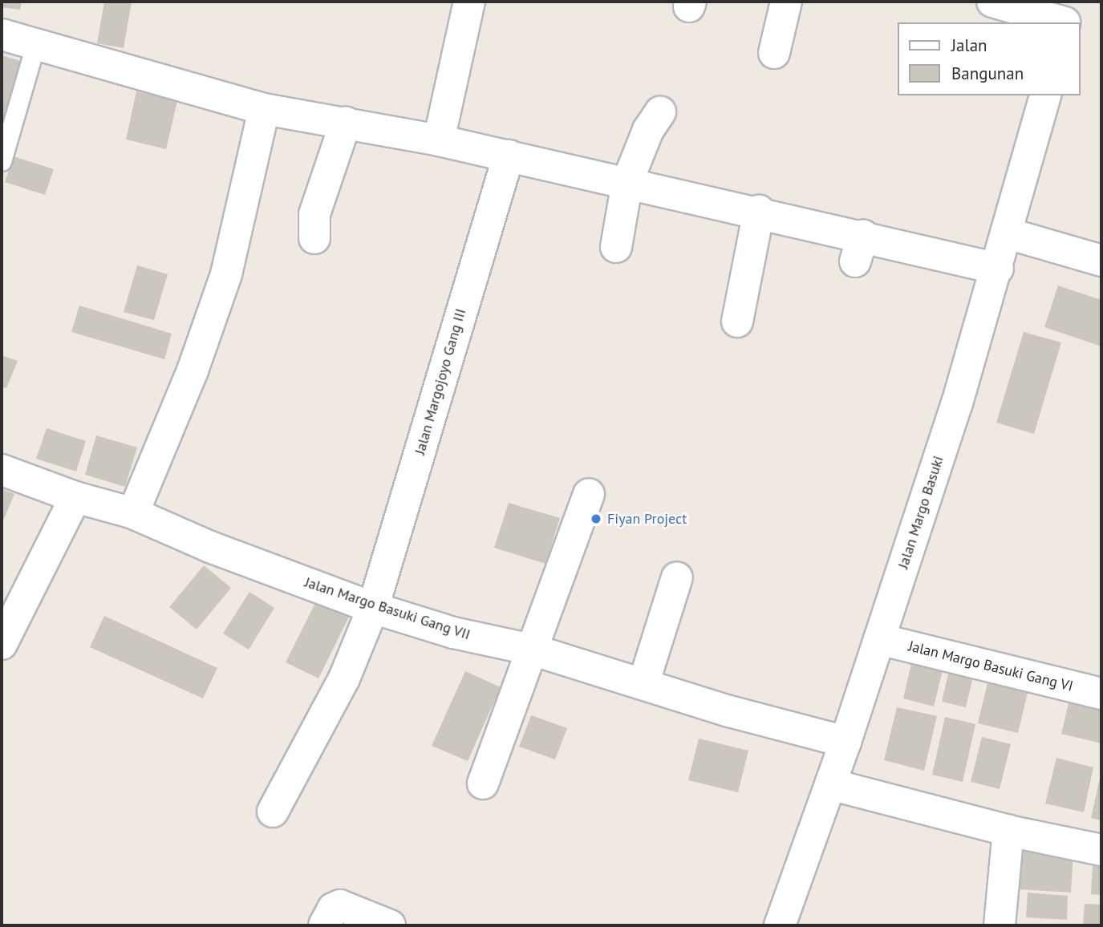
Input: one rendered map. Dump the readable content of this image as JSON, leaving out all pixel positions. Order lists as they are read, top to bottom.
{
  "streets": {
    "street": [
      "Jalan Margojoyo Gang III",
      "Jalan Margo Basuki",
      "Jalan Margo Basuki Gang VII",
      "Jalan Margo Basuki Gang VI"
    ]
  },
  "crossings": [
    ["Jalan Margojoyo Gang III", "Jalan Margo Basuki Gang VII"],
    ["Jalan Margo Basuki", "Jalan Margo Basuki Gang VII"],
    ["Jalan Margo Basuki", "Jalan Margo Basuki Gang VI"]
  ],
  "places": ["Fiyan Project"],
  "legend": ["Jalan", "Bangunan"]
}
